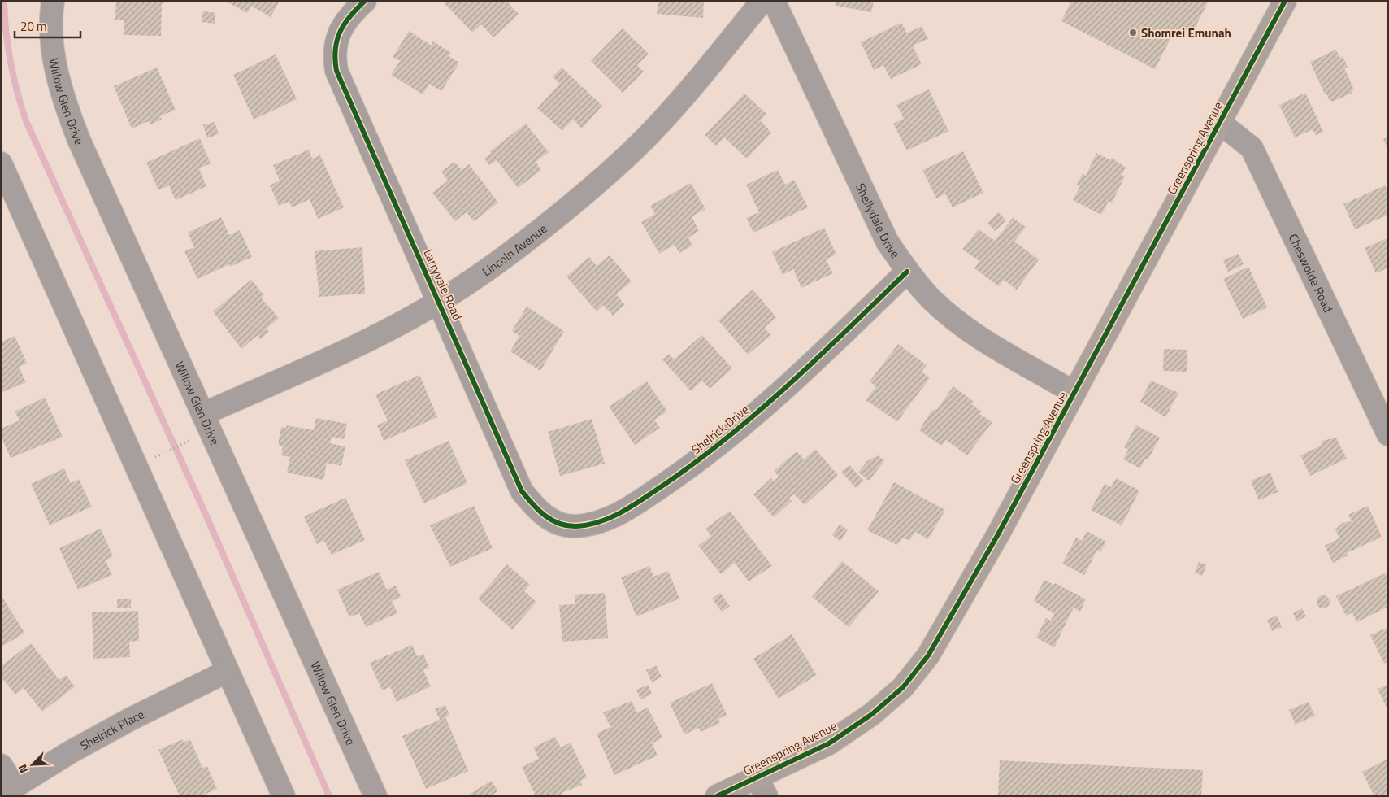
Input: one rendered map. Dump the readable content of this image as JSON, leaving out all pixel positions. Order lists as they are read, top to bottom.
{
  "streets": {
    "main road": ["Greenspring Avenue"],
    "street": [
      "Willow Glen Drive",
      "Shellydale Drive",
      "Lincoln Avenue",
      "Cheswolde Road",
      "Larryvale Road",
      "Shelrick Drive",
      "Shelrick Place"
    ]
  },
  "crossings": [
    ["Willow Glen Drive", "Lincoln Avenue"],
    ["Greenspring Avenue", "Shellydale Drive"],
    ["Greenspring Avenue", "Cheswolde Road"],
    ["Shellydale Drive", "Shelrick Drive"],
    ["Lincoln Avenue", "Larryvale Road"],
    ["Larryvale Road", "Shelrick Drive"]
  ],
  "places": ["Shomrei Emunah"],
  "scale_bar": "20 m",
  "north": "bottom left"
}
